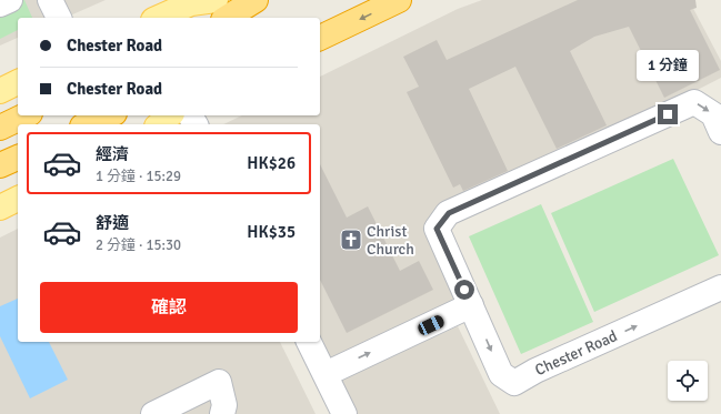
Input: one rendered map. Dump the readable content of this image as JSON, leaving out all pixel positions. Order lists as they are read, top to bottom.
{
  "streets": {
    "street": ["Chester Road"]
  },
  "places": {
    "church": ["Christ Church"]
  },
  "page": {
    "banner": ["Chester Road", "Chester Road"],
    "bubble": "1 分鐘",
    "list": [
      {
        "name": "經濟",
        "note": "1 分鐘 · 15:29",
        "value": "HK$26"
      },
      {
        "name": "舒適",
        "note": "2 分鐘 · 15:30",
        "value": "HK$35"
      }
    ],
    "buttons": "確認"
  }
}
